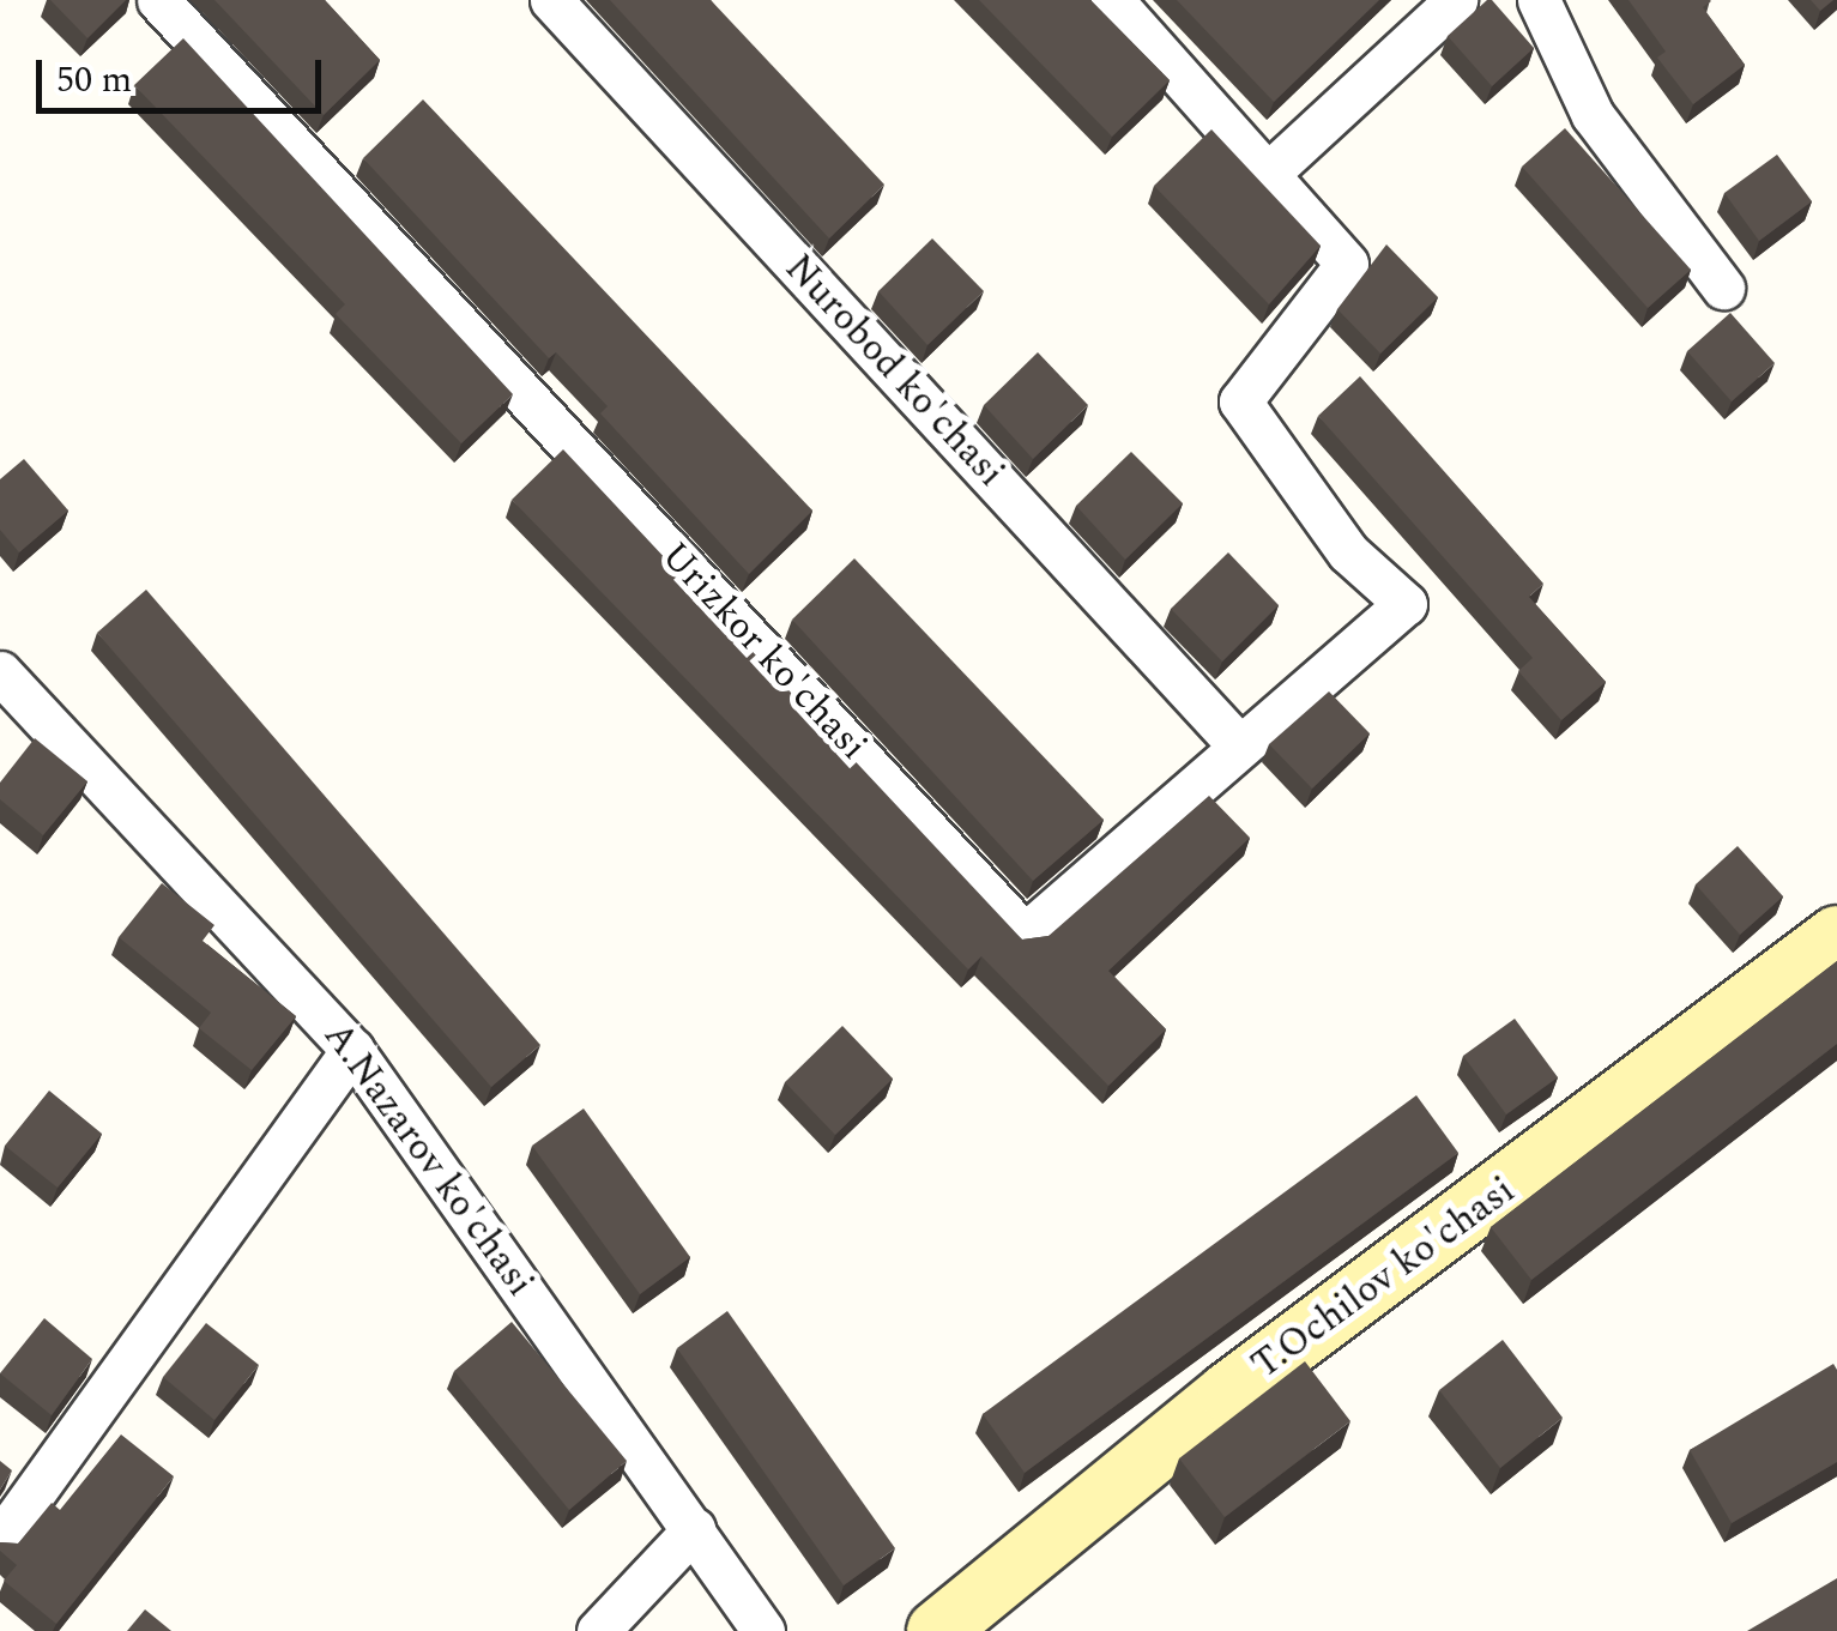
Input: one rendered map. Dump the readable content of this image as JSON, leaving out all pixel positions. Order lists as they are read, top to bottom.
{
  "streets": {
    "main road": ["T.Ochilov ko'chasi"],
    "street": ["Nurobod ko'chasi", "Urizkor ko'chasi", "A.Nazarov ko'chasi"]
  },
  "crossings": [
    ["Nurobod ko'chasi", "Urizkor ko'chasi"]
  ],
  "scale_bar": "50 m"
}
